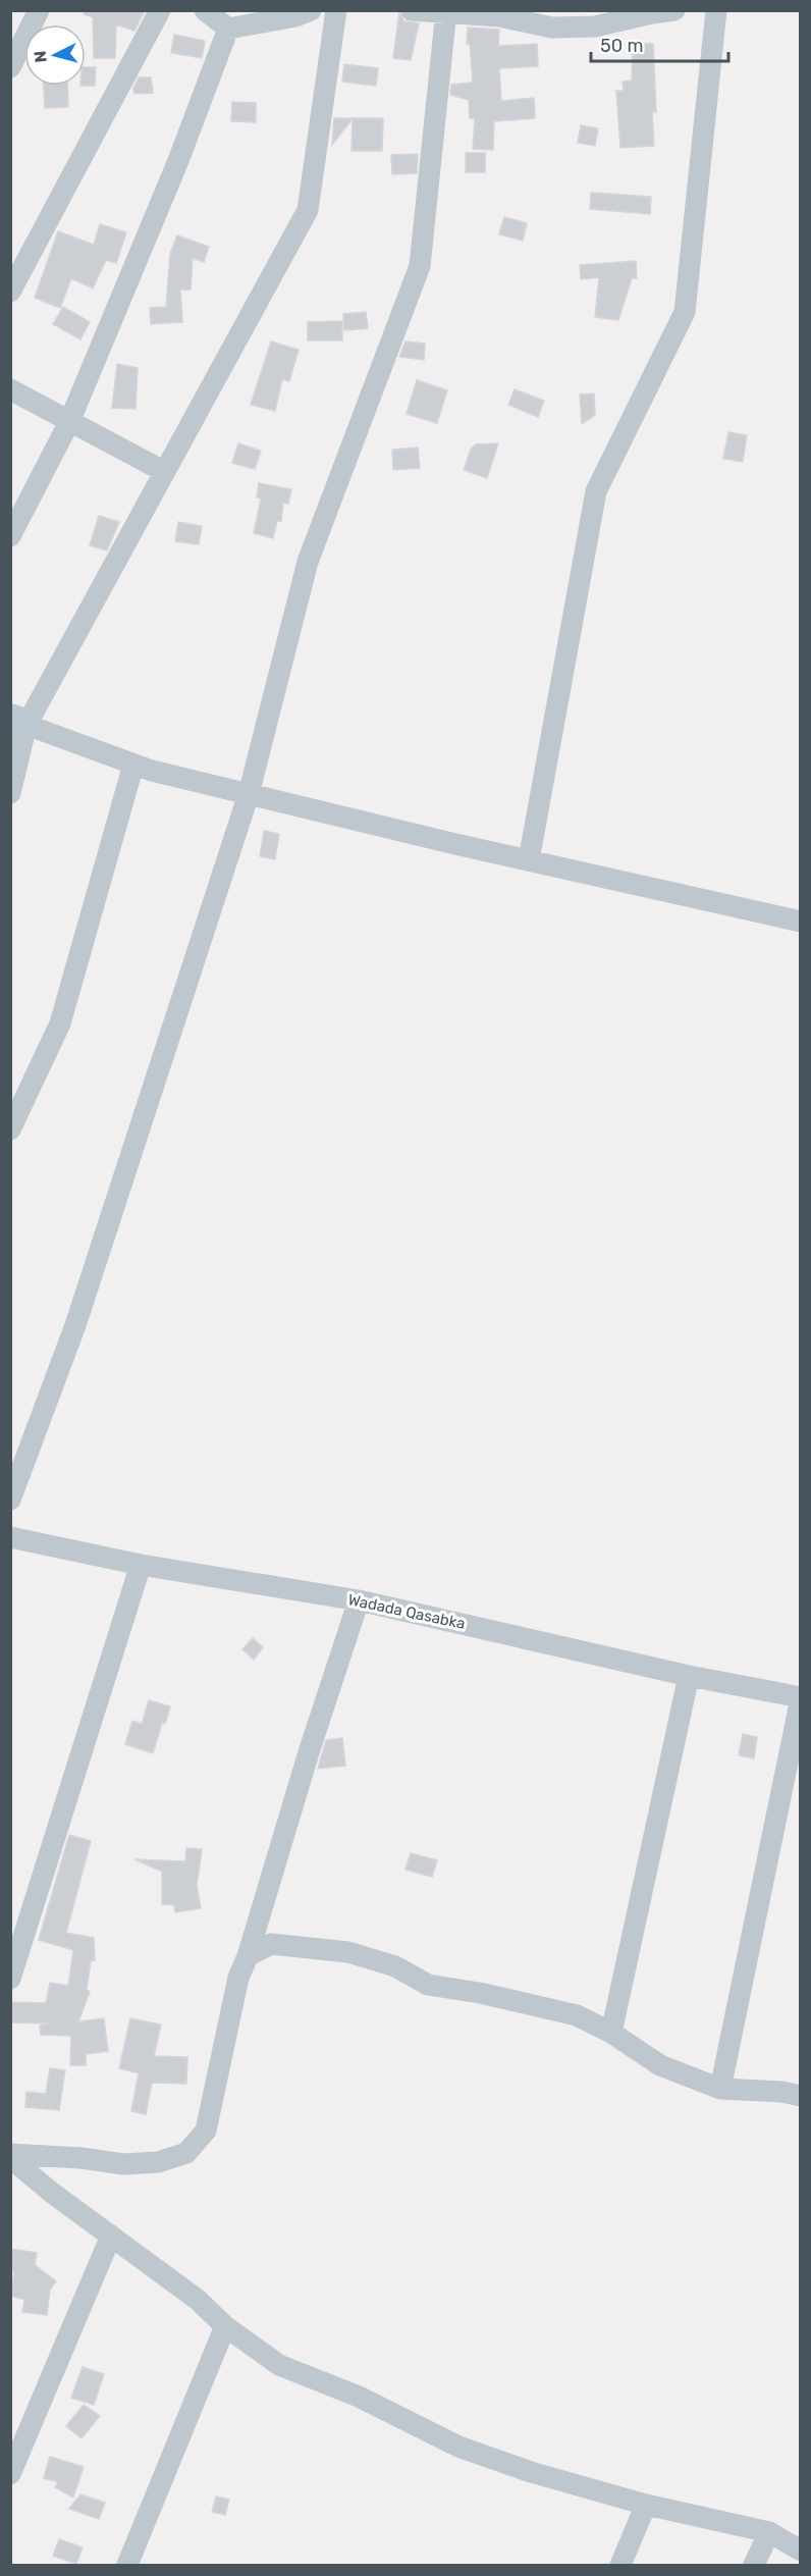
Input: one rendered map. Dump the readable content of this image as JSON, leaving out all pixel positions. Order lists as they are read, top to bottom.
{
  "streets": {
    "street": ["Wadada Qasabka"]
  },
  "scale_bar": "50 m",
  "north": "left"
}
